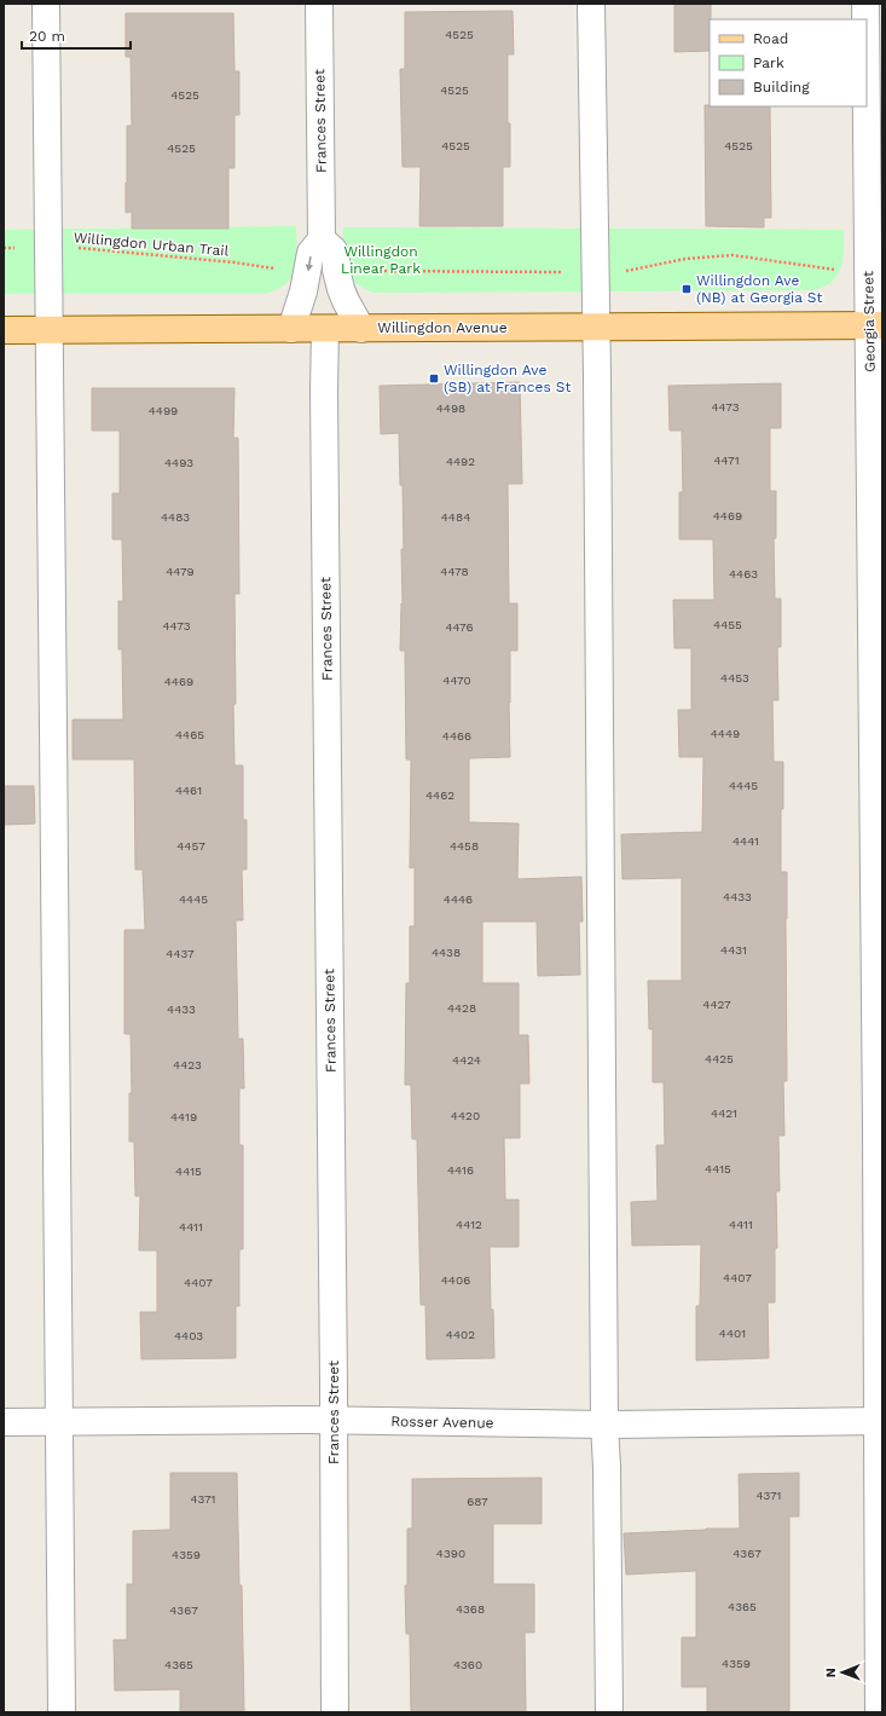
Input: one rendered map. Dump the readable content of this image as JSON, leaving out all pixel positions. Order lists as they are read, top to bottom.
{
  "streets": {
    "main road": ["Willingdon Avenue"],
    "street": ["Frances Street", "Georgia Street", "Rosser Avenue"],
    "path": ["Willingdon Urban Trail"]
  },
  "crossings": [
    ["Frances Street", "Willingdon Avenue"],
    ["Frances Street", "Rosser Avenue"],
    ["Georgia Street", "Willingdon Avenue"],
    ["Georgia Street", "Rosser Avenue"]
  ],
  "parks": ["Willingdon Linear Park"],
  "places": {
    "transit": ["Willingdon Ave (NB) at Georgia St", "Willingdon Ave (SB) at Frances St"]
  },
  "house_numbers": [
    "4525",
    "4525",
    "4525",
    "4525",
    "4525",
    "4525",
    "4473",
    "4498",
    "4499",
    "4471",
    "4492",
    "4493",
    "4469",
    "4483",
    "4484",
    "4479",
    "4478",
    "4463",
    "4455",
    "4473",
    "4476",
    "4453",
    "4470",
    "4469",
    "4449",
    "4465",
    "4466",
    "4445",
    "4461",
    "4462",
    "4441",
    "4457",
    "4458",
    "4433",
    "4445",
    "4446",
    "4431",
    "4438",
    "4437",
    "4427",
    "4428",
    "4433",
    "4425",
    "4424",
    "4423",
    "4421",
    "4420",
    "4419",
    "4415",
    "4416",
    "4415",
    "4412",
    "4411",
    "4411",
    "4407",
    "4406",
    "4407",
    "4401",
    "4402",
    "4403",
    "4371",
    "4371",
    "687",
    "4390",
    "4367",
    "4359",
    "4365",
    "4368",
    "4367",
    "4359",
    "4365",
    "4360"
  ],
  "legend": ["Road", "Park", "Building"],
  "scale_bar": "20 m",
  "north": "left"
}
